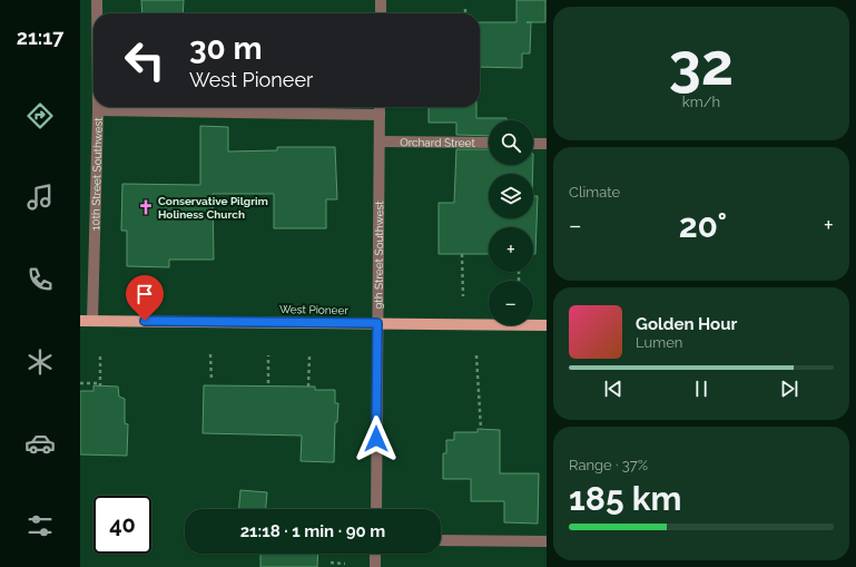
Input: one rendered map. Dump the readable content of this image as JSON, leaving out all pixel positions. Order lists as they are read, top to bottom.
{
  "streets": {
    "main road": ["West Pioneer"],
    "street": ["Orchard Street", "10th Street Southwest", "9th Street Southwest"]
  },
  "crossings": [
    ["Orchard Street", "9th Street Southwest"],
    ["10th Street Southwest", "West Pioneer"],
    ["9th Street Southwest", "West Pioneer"]
  ],
  "places": {
    "church": ["Conservative Pilgrim Holiness Church"]
  },
  "page": {
    "tabs": "21:17",
    "tile": [
      ["32", "km/h"],
      "Climate",
      ["Range · 37%", "185 km"]
    ],
    "turn": ["30 m", "West Pioneer"],
    "map_buttons": ["+", "−"],
    "heat": ["−", "20°", "+"],
    "song": ["Golden Hour", "Lumen"],
    "limit": "40",
    "trip": "21:18 · 1 min · 90 m"
  }
}
